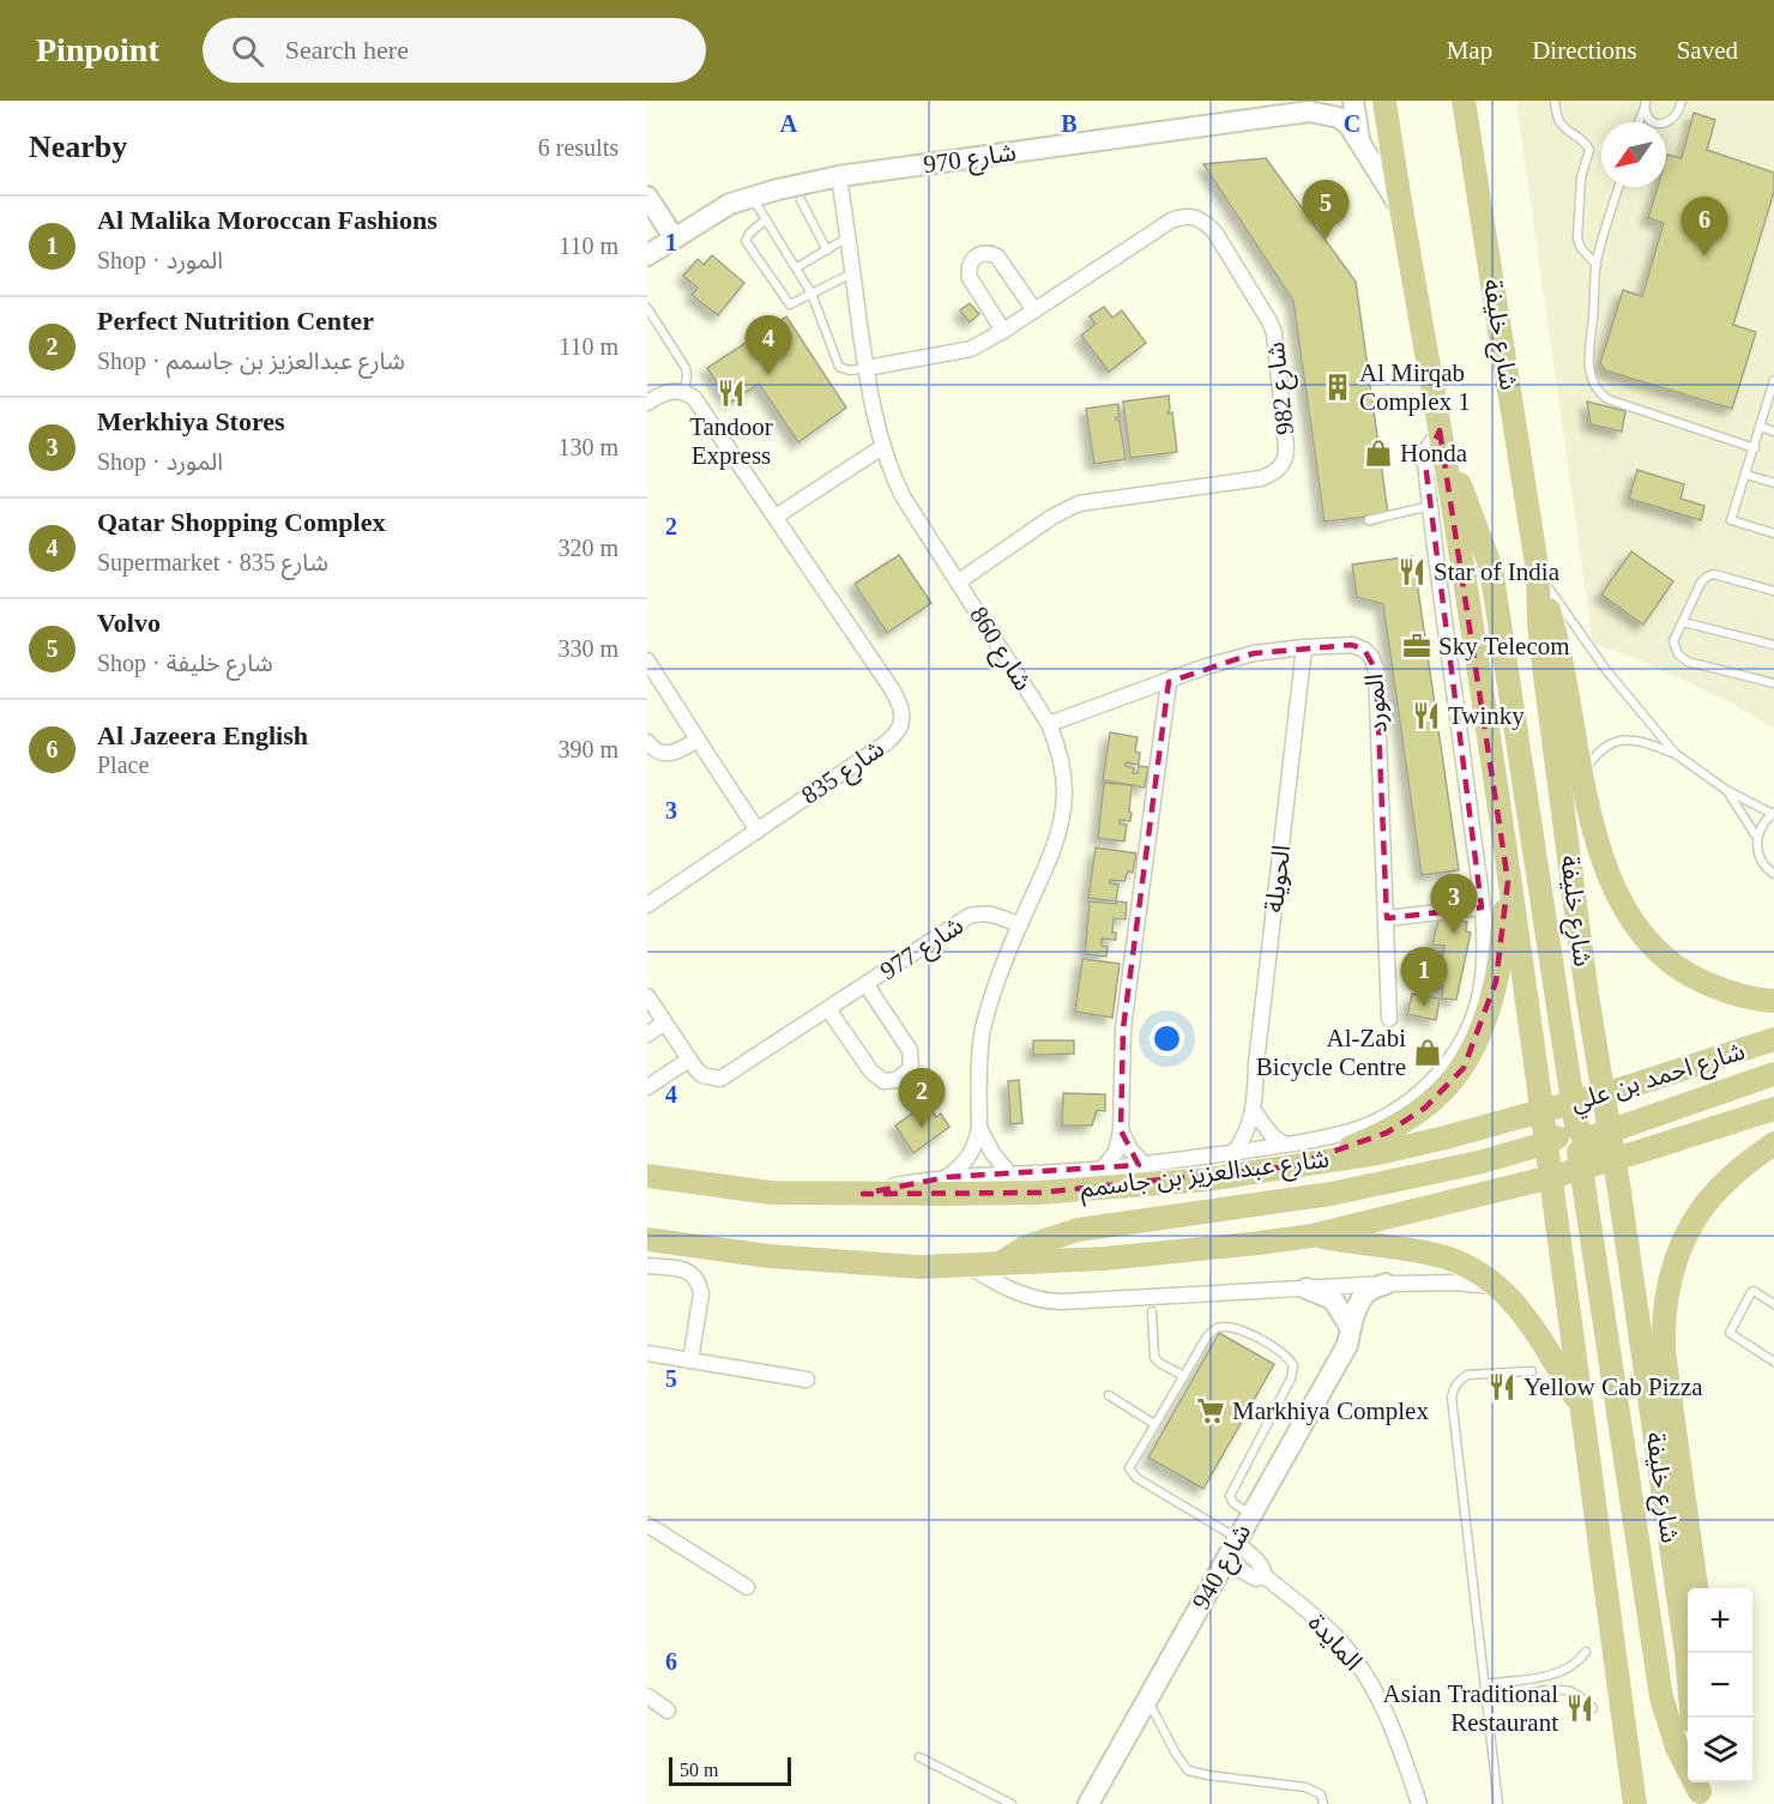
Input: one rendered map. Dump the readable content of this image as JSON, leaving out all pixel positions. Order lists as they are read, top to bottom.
{
  "streets": {
    "main road": ["شارع خليفة", "شارع احمد بن علي", "شارع عبدالعزيز بن جاسمم"],
    "street": [
      "شارع 970",
      "شارع 982",
      "شارع 860",
      "المورد",
      "شارع 835",
      "الحويلة",
      "شارع 977",
      "شارع 940",
      "المايدة"
    ]
  },
  "crossings": [
    ["شارع 970", "شارع 860"],
    ["شارع خليفة", "شارع احمد بن علي"],
    ["شارع 982", "شارع 860"],
    ["شارع 860", "المورد"],
    ["شارع 860", "شارع 977"],
    ["شارع 860", "شارع عبدالعزيز بن جاسمم"],
    ["المورد", "الحويلة"],
    ["الحويلة", "شارع عبدالعزيز بن جاسمم"],
    ["شارع احمد بن علي", "شارع عبدالعزيز بن جاسمم"],
    ["شارع 940", "المايدة"]
  ],
  "places": {
    "building": ["Al Mirqab Complex 1"],
    "restaurant": [
      "Tandoor Express",
      "Star of India",
      "Twinky",
      "Yellow Cab Pizza",
      "Asian Traditional Restaurant"
    ],
    "shop": ["Honda", "Al-Zabi Bicycle Centre"],
    "office": ["Sky Telecom"],
    "supermarket": ["Markhiya Complex"]
  },
  "scale_bar": "50 m",
  "north": "bottom left",
  "page": {
    "header": "Pinpoint",
    "search": "Search here",
    "nav": ["Map", "Directions", "Saved"],
    "heading": ["Nearby", "6 results"],
    "pins": [
      "5",
      "6",
      "4",
      "3",
      "1",
      "2"
    ],
    "list": [
      {
        "mark": "1",
        "name": "Al Malika Moroccan Fashions",
        "note": "Shop · المورد",
        "value": "110 m"
      },
      {
        "mark": "2",
        "name": "Perfect Nutrition Center",
        "note": "Shop · شارع عبدالعزيز بن جاسمم",
        "value": "110 m"
      },
      {
        "mark": "3",
        "name": "Merkhiya Stores",
        "note": "Shop · المورد",
        "value": "130 m"
      },
      {
        "mark": "4",
        "name": "Qatar Shopping Complex",
        "note": "Supermarket · شارع 835",
        "value": "320 m"
      },
      {
        "mark": "5",
        "name": "Volvo",
        "note": "Shop · شارع خليفة",
        "value": "330 m"
      },
      {
        "mark": "6",
        "name": "Al Jazeera English",
        "note": "Place",
        "value": "390 m"
      }
    ],
    "map_buttons": ["+", "−"],
    "scale": "50 m"
  },
  "grid": {
    "columns": ["A", "B", "C"],
    "rows": [
      "1",
      "2",
      "3",
      "4",
      "5",
      "6"
    ]
  }
}
